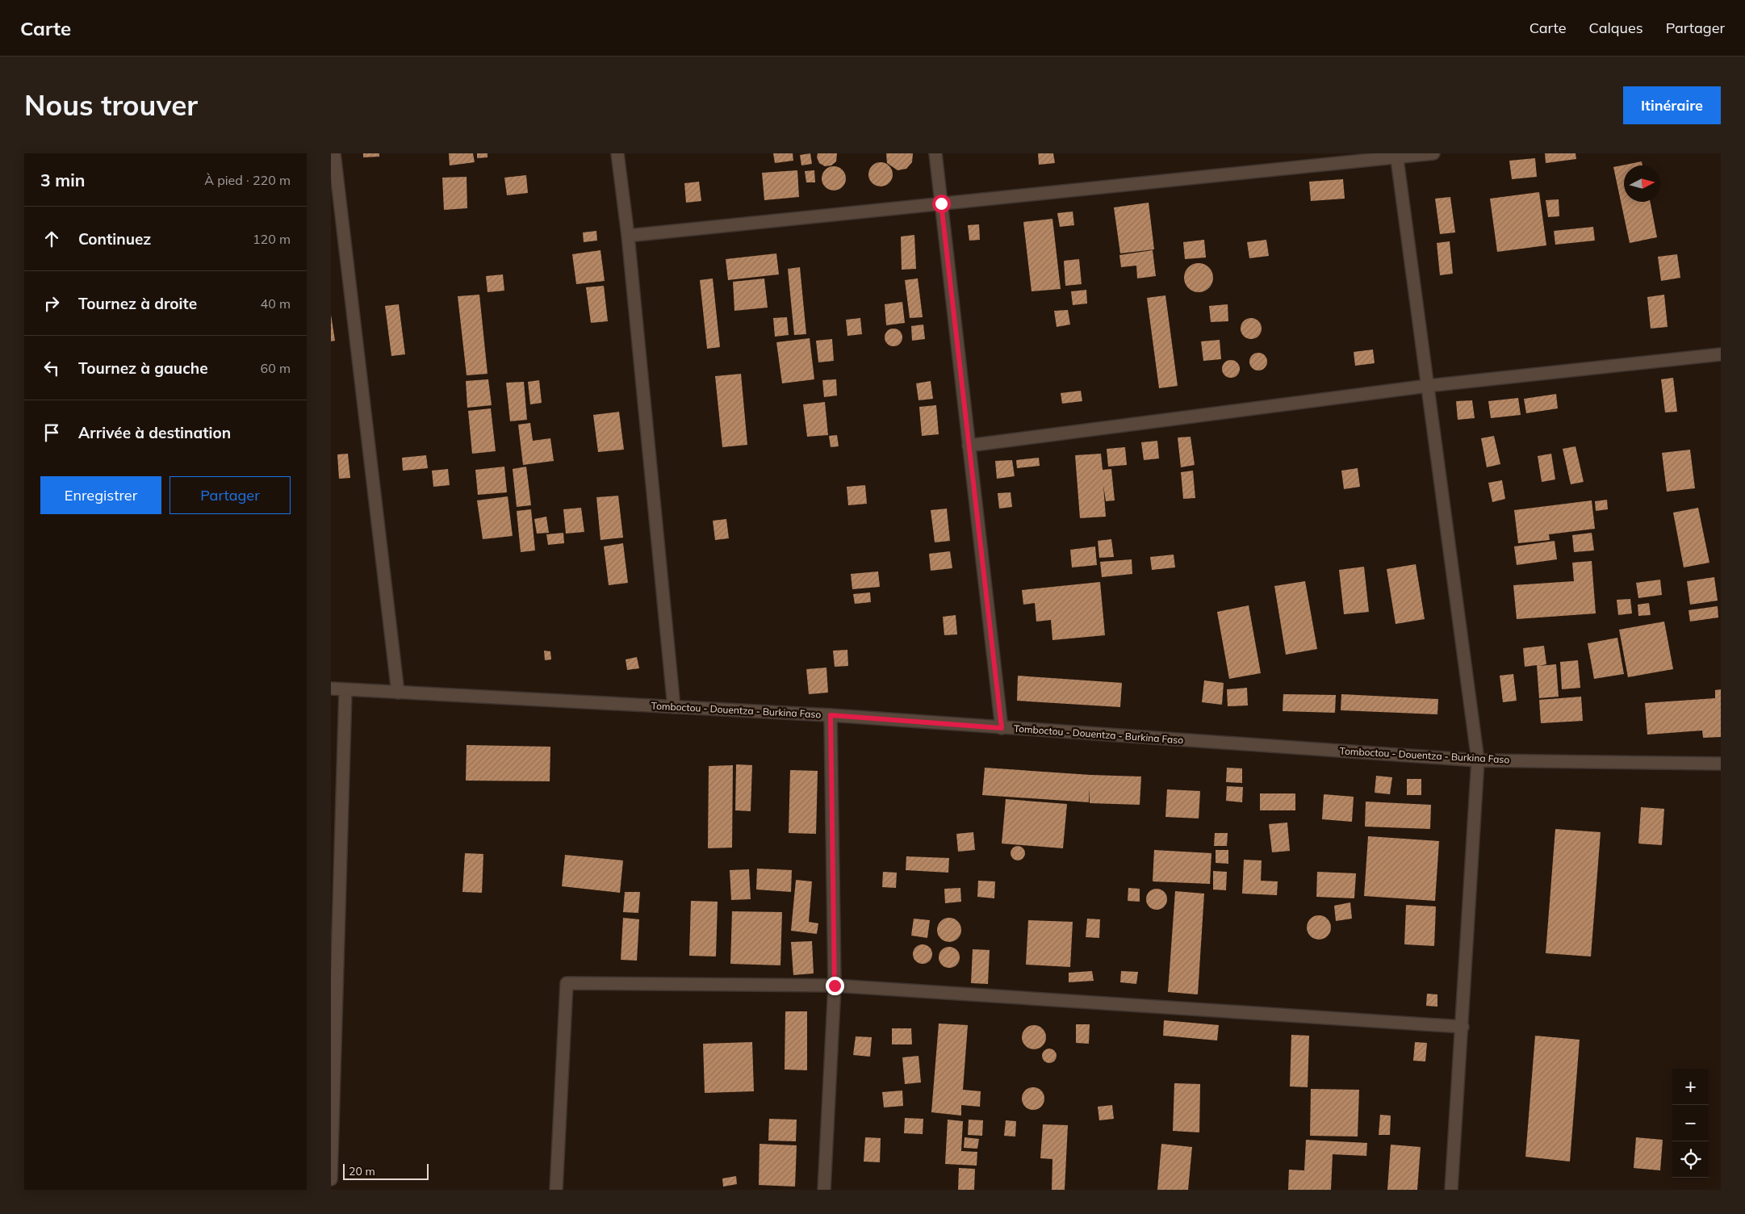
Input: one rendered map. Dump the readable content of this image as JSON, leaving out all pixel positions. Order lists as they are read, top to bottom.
{
  "streets": {
    "street": ["Tomboctou - Douentza - Burkina Faso"]
  },
  "scale_bar": "20 m",
  "north": "right",
  "page": {
    "header": "Carte",
    "nav": ["Carte", "Calques", "Partager"],
    "buttons": [
      "Itinéraire",
      ["Enregistrer", "Partager"]
    ],
    "title": "Nous trouver",
    "heading": ["3 min", "À pied · 220 m"],
    "list": [
      ["Continuez", "120 m"],
      ["Tournez à droite", "40 m"],
      ["Tournez à gauche", "60 m"],
      "Arrivée à destination"
    ],
    "map_buttons": ["+", "−"],
    "scale": "20 m"
  }
}
